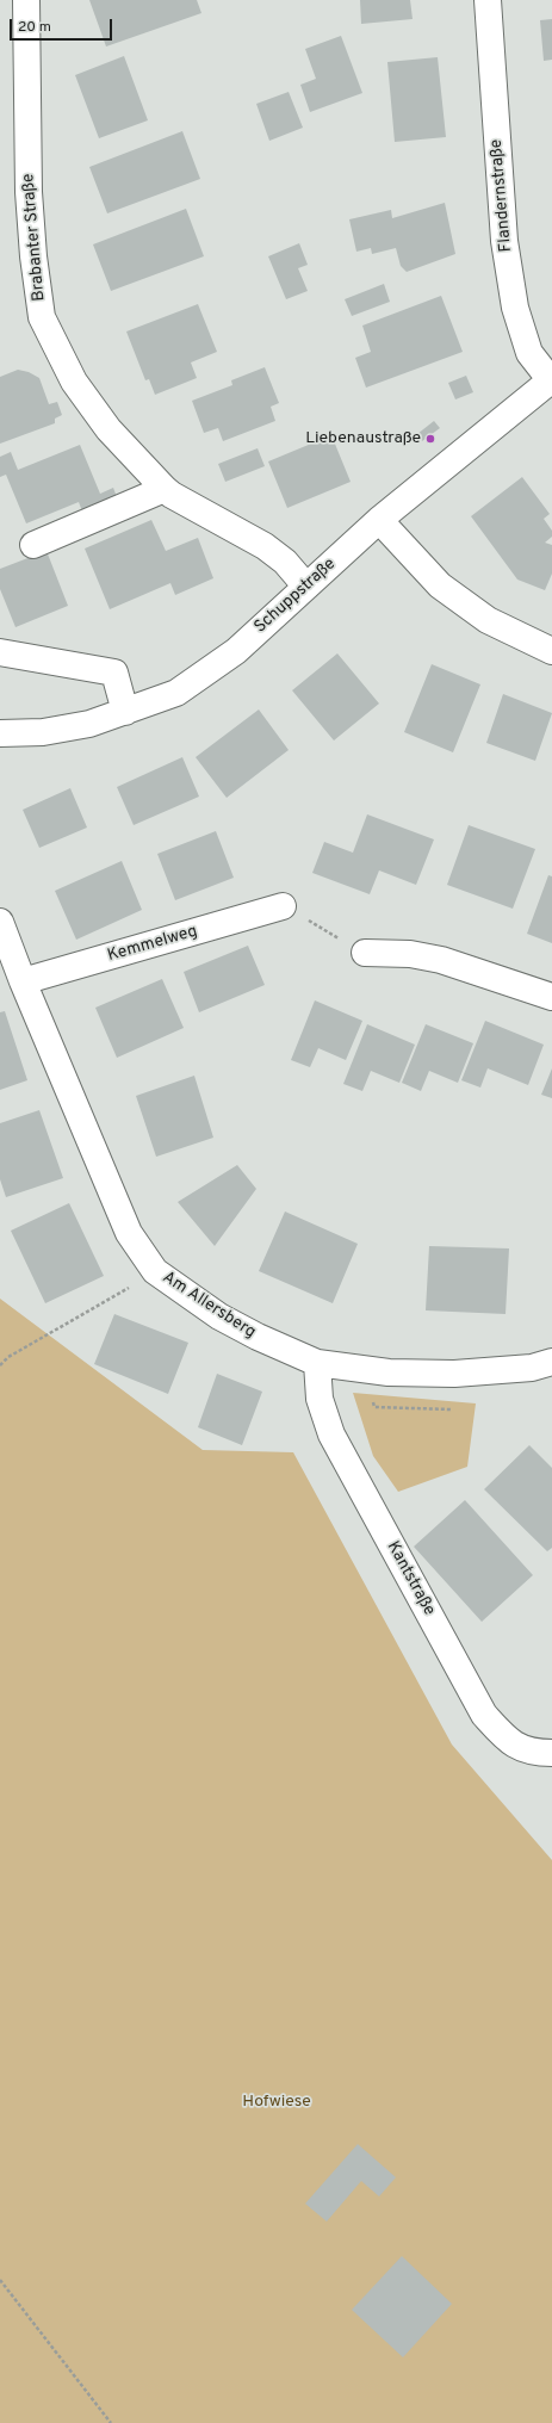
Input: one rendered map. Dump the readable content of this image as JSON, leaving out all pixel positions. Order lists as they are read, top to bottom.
{
  "streets": {
    "street": [
      "Flandernstraße",
      "Brabanter Straße",
      "Schuppstraße",
      "Kemmelweg",
      "Am Allersberg",
      "Kantstraße"
    ]
  },
  "crossings": [
    ["Flandernstraße", "Schuppstraße"],
    ["Brabanter Straße", "Schuppstraße"],
    ["Kemmelweg", "Am Allersberg"],
    ["Am Allersberg", "Kantstraße"]
  ],
  "parks": ["Hofwiese"],
  "places": ["Liebenaustraße"],
  "scale_bar": "20 m"
}
